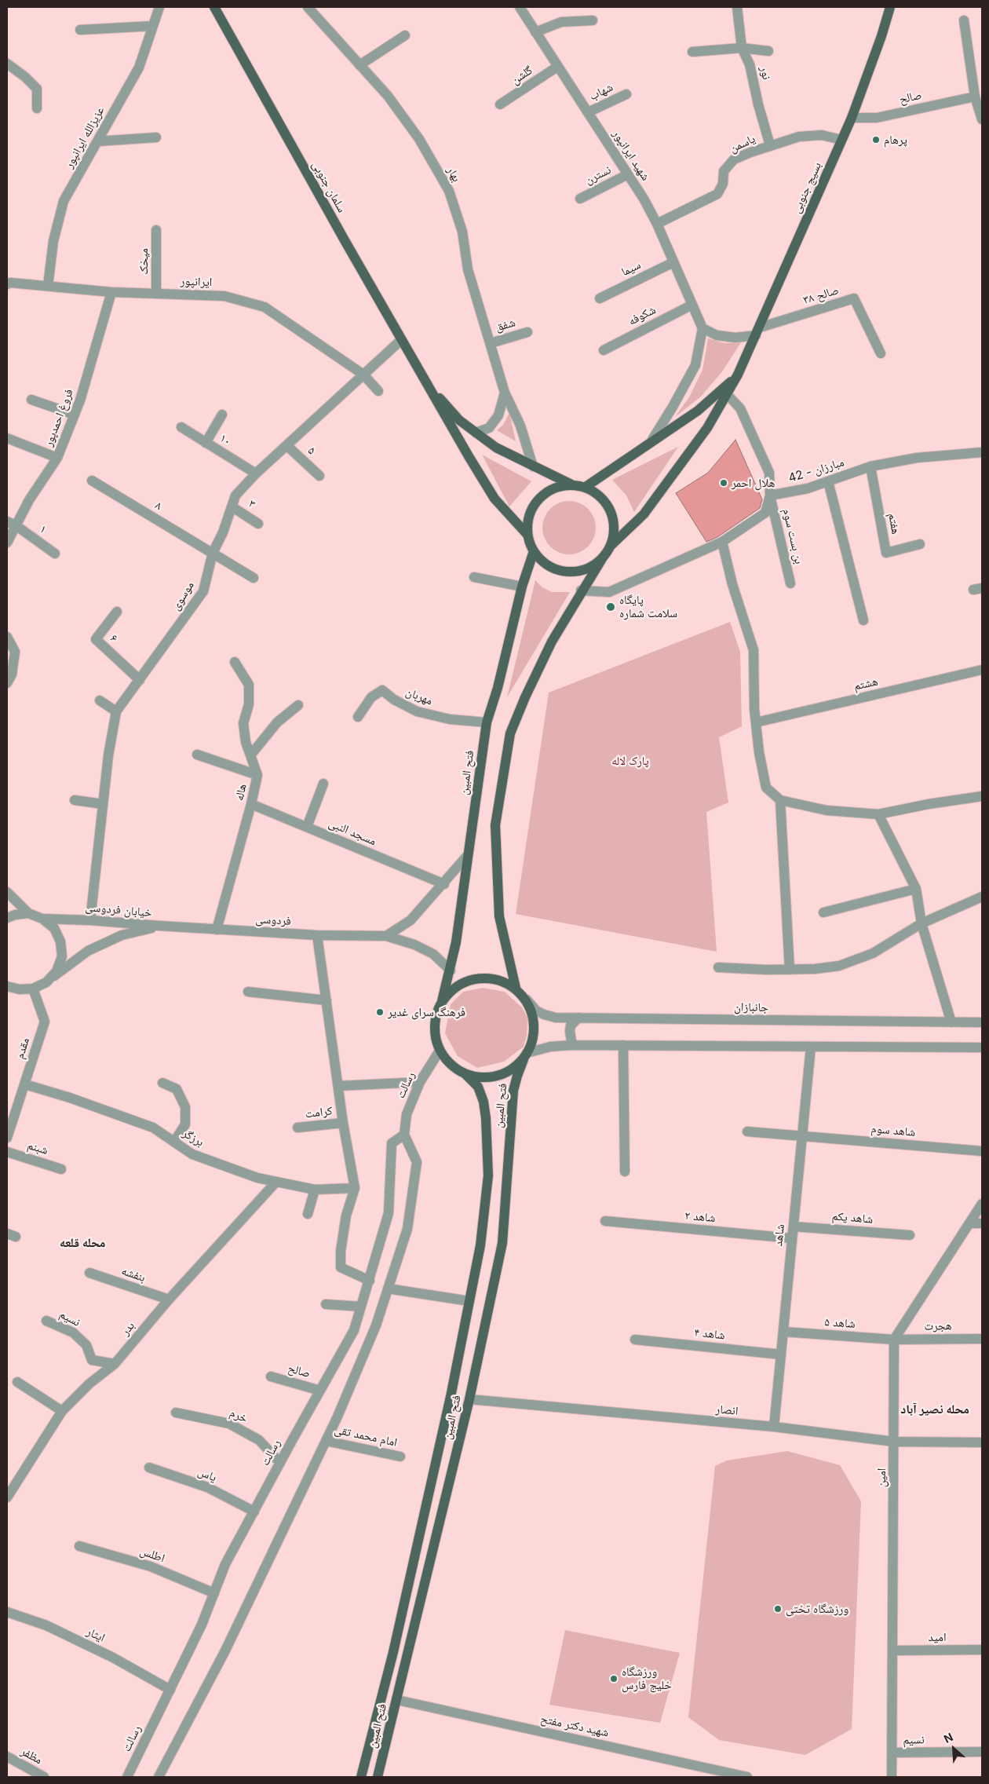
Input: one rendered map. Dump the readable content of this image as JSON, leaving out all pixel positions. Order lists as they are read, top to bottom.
{
  "streets": {
    "main road": ["سلمان جنوبی", "بسیج جنوبی", "فتح المبین"],
    "street": [
      "نور",
      "گلشن",
      "شهاب",
      "صالح",
      "عزیزالله ایرانپور",
      "یاسمن",
      "شهید ایرانپور",
      "بهار",
      "نسترن",
      "میخک",
      "سیما",
      "ایرانپور",
      "صالح ۳۸",
      "شکوفه",
      "شفق",
      "فروغ احمدپور",
      "۱۰",
      "۵",
      "مبارزان - 42",
      "۳",
      "۸",
      "هفتم",
      "۱",
      "بن بست سوم",
      "موسوی",
      "۶",
      "هشتم",
      "مهربان",
      "هاله",
      "مسجد النبی",
      "خیابان فردوسی",
      "فردوسی",
      "جانبازان",
      "مقدم",
      "رسالت",
      "کرامت",
      "شاهد سوم",
      "برزگر",
      "شبنم",
      "شاهد ۲",
      "شاهد یکم",
      "شاهد",
      "بنفشه",
      "نسیم",
      "شاهد ۵",
      "هجرت",
      "بدر",
      "شاهد ۴",
      "انصار",
      "خرم",
      "امام محمد تقی",
      "یاس",
      "امین",
      "اطلس",
      "ایثار",
      "امید",
      "شهید دکتر مفتح",
      "مظفر"
    ]
  },
  "crossings": [
    ["نور", "یاسمن"],
    ["گلشن", "شهید ایرانپور"],
    ["شهاب", "شهید ایرانپور"],
    ["صالح", "بسیج جنوبی"],
    ["صالح", "رسالت"],
    ["عزیزالله ایرانپور", "ایرانپور"],
    ["یاسمن", "شهید ایرانپور"],
    ["یاسمن", "بسیج جنوبی"],
    ["شهید ایرانپور", "نسترن"],
    ["شهید ایرانپور", "سیما"],
    ["شهید ایرانپور", "شکوفه"],
    ["بهار", "شفق"],
    ["سلمان جنوبی", "موسوی"],
    ["بسیج جنوبی", "صالح ۳۸"],
    ["بسیج جنوبی", "مبارزان - 42"],
    ["بسیج جنوبی", "فتح المبین"],
    ["میخک", "ایرانپور"],
    ["ایرانپور", "فروغ احمدپور"],
    ["ایرانپور", "موسوی"],
    ["فروغ احمدپور", "۱"],
    ["۱۰", "موسوی"],
    ["۵", "موسوی"],
    ["مبارزان - 42", "هفتم"],
    ["مبارزان - 42", "بن بست سوم"],
    ["۳", "موسوی"],
    ["۸", "موسوی"],
    ["موسوی", "۶"],
    ["موسوی", "خیابان فردوسی"],
    ["مهربان", "فتح المبین"],
    ["فتح المبین", "فردوسی"],
    ["فتح المبین", "جانبازان"],
    ["فتح المبین", "رسالت"],
    ["فتح المبین", "انصار"],
    ["فتح المبین", "شهید دکتر مفتح"],
    ["هاله", "مسجد النبی"],
    ["هاله", "فردوسی"],
    ["خیابان فردوسی", "فردوسی"],
    ["خیابان فردوسی", "مقدم"],
    ["جانبازان", "رسالت"],
    ["مقدم", "برزگر"],
    ["رسالت", "خرم"],
    ["رسالت", "یاس"],
    ["رسالت", "اطلس"],
    ["رسالت", "ایثار"],
    ["شاهد سوم", "شاهد"],
    ["برزگر", "بدر"],
    ["شاهد ۲", "شاهد"],
    ["شاهد یکم", "شاهد"],
    ["شاهد", "شاهد ۵"],
    ["شاهد", "شاهد ۴"],
    ["شاهد", "انصار"],
    ["بنفشه", "بدر"],
    ["نسیم", "بدر"],
    ["نسیم", "امین"],
    ["شاهد ۵", "هجرت"],
    ["شاهد ۵", "امین"],
    ["هجرت", "امین"],
    ["انصار", "امین"],
    ["امین", "امید"]
  ],
  "districts": ["محله قلعه", "محله نصیر آباد"],
  "parks": ["پارک لاله"],
  "places": [
    "پرهام",
    "هلال احمر",
    "پایگاه سلامت شماره",
    "فرهنگ سرای غدیر",
    "ورزشگاه تختی",
    "ورزشگاه خلیج فارس"
  ],
  "north": "top left"
}
